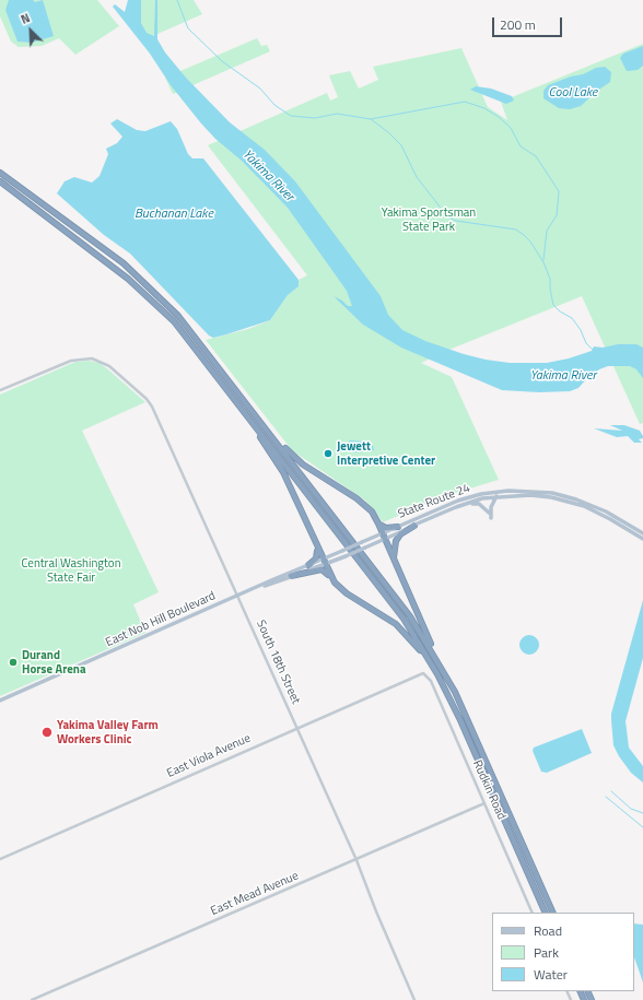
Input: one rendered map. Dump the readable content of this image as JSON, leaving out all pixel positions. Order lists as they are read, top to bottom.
{
  "streets": {
    "main road": ["State Route 24", "East Nob Hill Boulevard"],
    "street": [
      "South 18th Street",
      "East Viola Avenue",
      "Rudkin Road",
      "East Mead Avenue"
    ]
  },
  "crossings": [
    ["State Route 24", "East Nob Hill Boulevard"],
    ["East Nob Hill Boulevard", "South 18th Street"],
    ["South 18th Street", "East Viola Avenue"],
    ["South 18th Street", "East Mead Avenue"],
    ["East Viola Avenue", "Rudkin Road"],
    ["Rudkin Road", "East Mead Avenue"]
  ],
  "water": ["Cool Lake", "Yakima River", "Buchanan Lake"],
  "parks": ["Yakima Sportsman State Park", "Central Washington State Fair"],
  "places": ["Jewett Interpretive Center", "Durand Horse Arena", "Yakima Valley Farm Workers Clinic"],
  "legend": ["Road", "Park", "Water"],
  "scale_bar": "200 m",
  "north": "top left"
}
